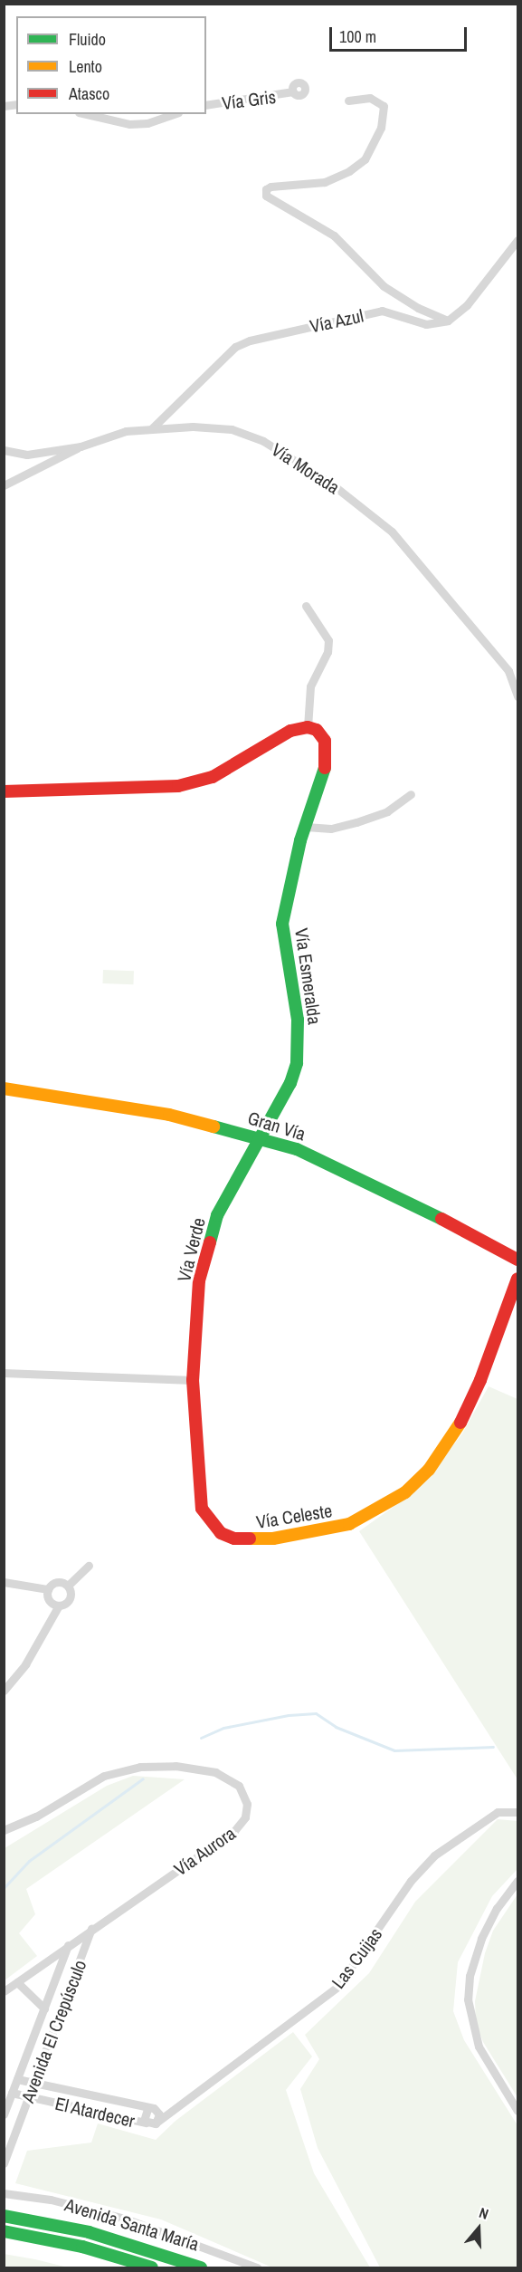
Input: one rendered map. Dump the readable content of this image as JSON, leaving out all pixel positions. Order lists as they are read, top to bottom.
{
  "streets": {
    "main road": [
      "Vía Esmeralda",
      "Gran Vía",
      "Vía Verde",
      "Vía Celeste"
    ],
    "street": [
      "Vía Gris",
      "Vía Azul",
      "Vía Morada",
      "Vía Aurora",
      "Las Cuijas",
      "Avenida El Crepúsculo",
      "El Atardecer",
      "Avenida Santa María"
    ]
  },
  "crossings": [
    ["Vía Azul", "Vía Morada"],
    ["Vía Esmeralda", "Gran Vía"],
    ["Vía Esmeralda", "Vía Verde"],
    ["Gran Vía", "Vía Verde"],
    ["Vía Verde", "Vía Celeste"],
    ["Vía Aurora", "Avenida El Crepúsculo"],
    ["Las Cuijas", "El Atardecer"],
    ["Avenida El Crepúsculo", "El Atardecer"]
  ],
  "legend": ["Fluido", "Lento", "Atasco"],
  "scale_bar": "100 m",
  "north": "top"
}
